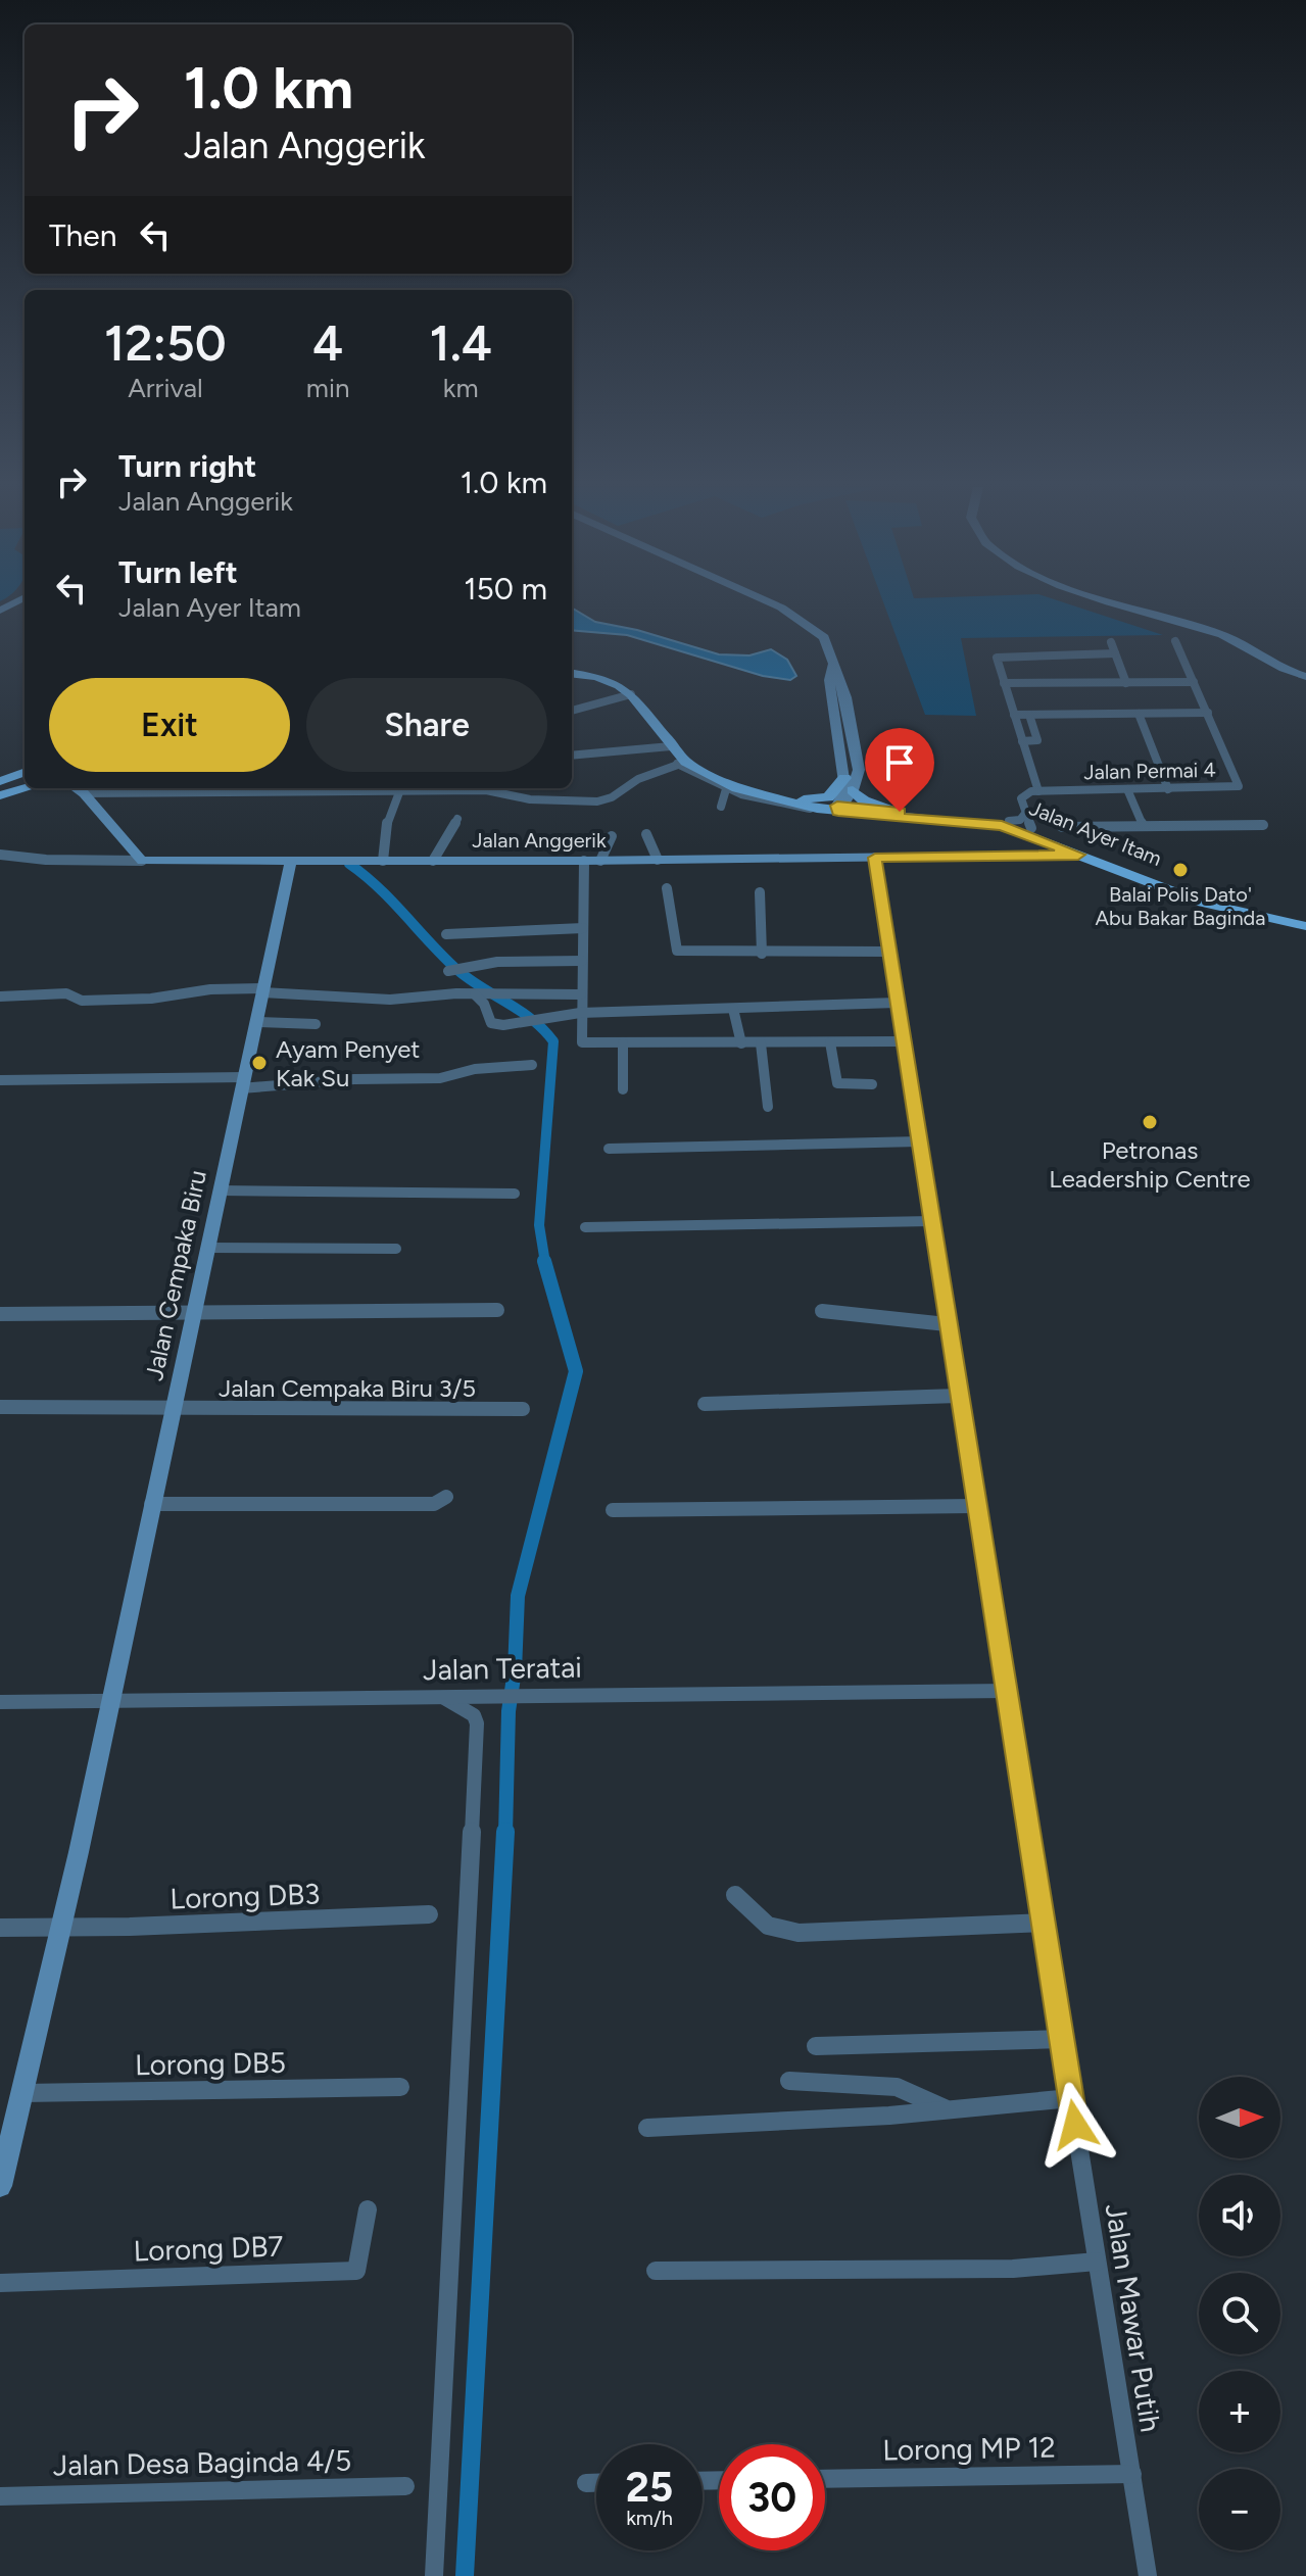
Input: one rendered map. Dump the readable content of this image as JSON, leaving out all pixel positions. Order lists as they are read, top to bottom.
{
  "streets": {
    "main road": ["Jalan Ayer Itam"],
    "street": [
      "Jalan Permai 4",
      "Jalan Anggerik",
      "Jalan Cempaka Biru",
      "Jalan Cempaka Biru 3/5",
      "Jalan Teratai",
      "Lorong DB3",
      "Lorong DB5",
      "Lorong DB7",
      "Jalan Mawar Putih",
      "Lorong MP 12",
      "Jalan Desa Baginda 4/5"
    ]
  },
  "crossings": [
    ["Jalan Ayer Itam", "Jalan Anggerik"],
    ["Jalan Anggerik", "Jalan Cempaka Biru"],
    ["Jalan Anggerik", "Jalan Mawar Putih"],
    ["Jalan Cempaka Biru", "Jalan Cempaka Biru 3/5"],
    ["Jalan Cempaka Biru", "Jalan Teratai"],
    ["Jalan Cempaka Biru", "Lorong DB3"],
    ["Jalan Cempaka Biru", "Lorong DB5"],
    ["Jalan Teratai", "Jalan Mawar Putih"],
    ["Jalan Mawar Putih", "Lorong MP 12"]
  ],
  "places": ["Balai Polis Dato' Abu Bakar Baginda", "Ayam Penyet Kak Su", "Petronas Leadership Centre"],
  "north": "right",
  "page": {
    "turn": ["1.0 km", "Jalan Anggerik"],
    "then": "Then",
    "eta": [
      "12:50",
      "Arrival",
      "4",
      "min",
      "1.4",
      "km"
    ],
    "list": [
      {
        "name": "Turn right",
        "note": "Jalan Anggerik",
        "value": "1.0 km"
      },
      {
        "name": "Turn left",
        "note": "Jalan Ayer Itam",
        "value": "150 m"
      }
    ],
    "buttons": ["Exit", "Share"],
    "map_buttons": ["+", "−"],
    "speed": "25 km/h",
    "limit": "30"
  }
}
